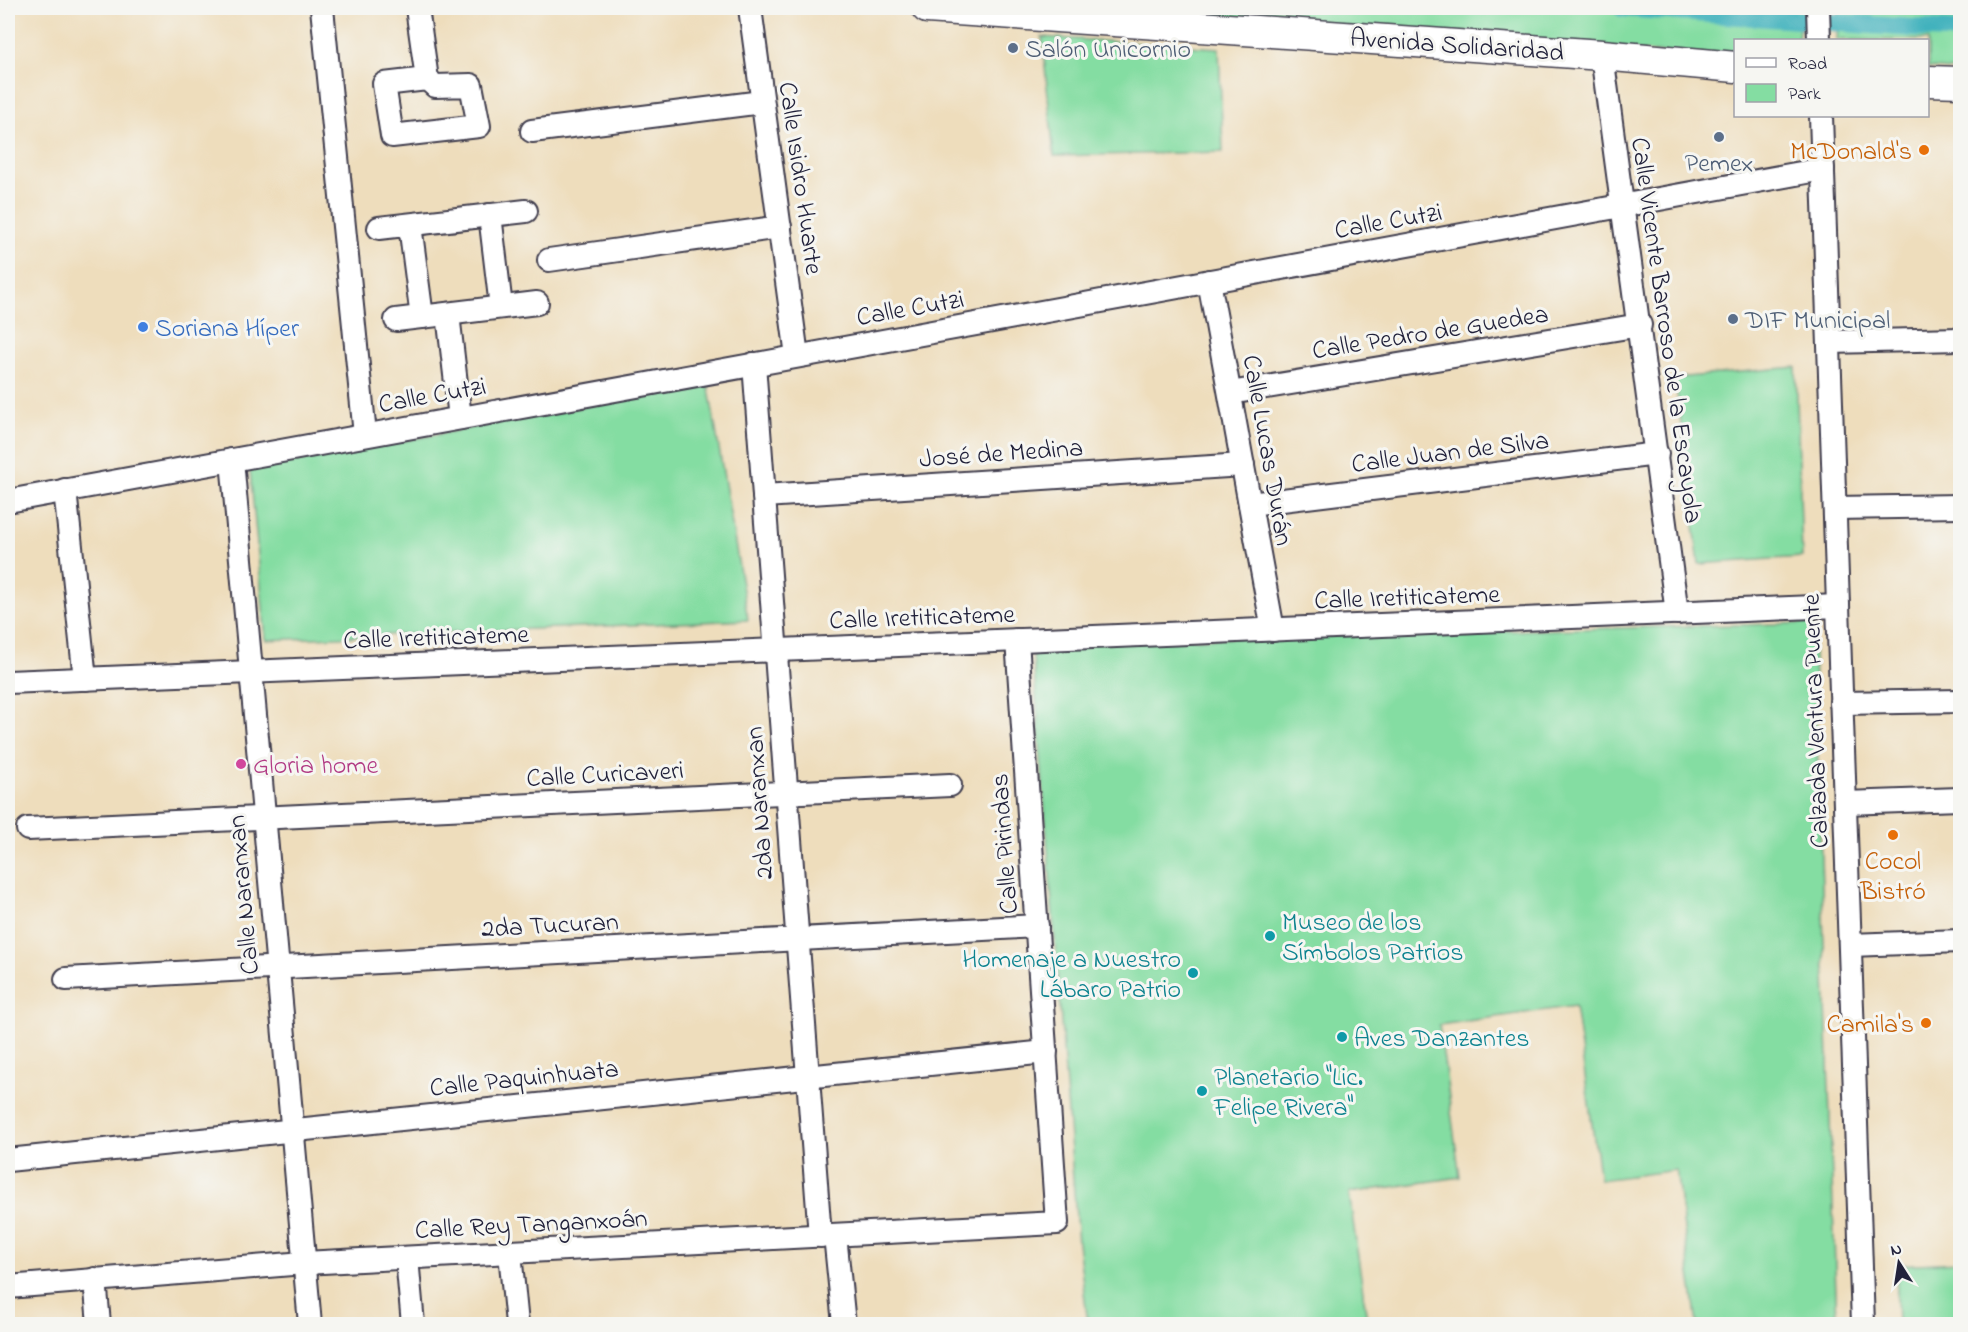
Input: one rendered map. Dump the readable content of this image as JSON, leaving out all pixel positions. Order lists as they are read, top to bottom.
{
  "streets": {
    "main road": ["Avenida Solidaridad"],
    "street": [
      "Calle Isidro Huarte",
      "Calle Cutzi",
      "Calle Vicente Barroso de la Escayola",
      "Calle Pedro de Guedea",
      "Calle Lucas Durán",
      "Calle Juan de Silva",
      "José de Medina",
      "Calle Iretiticateme",
      "Calzada Ventura Puente",
      "Calle Curicaveri",
      "2da Naranxan",
      "Calle Pirindas",
      "Calle Naranxan",
      "2da Tucuran",
      "Calle Paquinhuata",
      "Calle Rey Tanganxoán"
    ]
  },
  "crossings": [
    ["Avenida Solidaridad", "Calle Vicente Barroso de la Escayola"],
    ["Calle Isidro Huarte", "Calle Cutzi"],
    ["Calle Cutzi", "Calle Vicente Barroso de la Escayola"],
    ["Calle Cutzi", "Calle Lucas Durán"],
    ["Calle Cutzi", "Calzada Ventura Puente"],
    ["Calle Cutzi", "2da Naranxan"],
    ["Calle Cutzi", "Calle Naranxan"],
    ["Calle Vicente Barroso de la Escayola", "Calle Pedro de Guedea"],
    ["Calle Vicente Barroso de la Escayola", "Calle Juan de Silva"],
    ["Calle Vicente Barroso de la Escayola", "Calle Iretiticateme"],
    ["Calle Pedro de Guedea", "Calle Lucas Durán"],
    ["Calle Lucas Durán", "Calle Juan de Silva"],
    ["Calle Lucas Durán", "José de Medina"],
    ["Calle Lucas Durán", "Calle Iretiticateme"],
    ["José de Medina", "2da Naranxan"],
    ["Calle Iretiticateme", "Calzada Ventura Puente"],
    ["Calle Iretiticateme", "2da Naranxan"],
    ["Calle Iretiticateme", "Calle Pirindas"],
    ["Calle Iretiticateme", "Calle Naranxan"],
    ["Calle Curicaveri", "2da Naranxan"],
    ["Calle Curicaveri", "Calle Naranxan"],
    ["2da Naranxan", "2da Tucuran"],
    ["2da Naranxan", "Calle Paquinhuata"],
    ["2da Naranxan", "Calle Rey Tanganxoán"],
    ["Calle Pirindas", "2da Tucuran"],
    ["Calle Pirindas", "Calle Paquinhuata"],
    ["Calle Pirindas", "Calle Rey Tanganxoán"],
    ["Calle Naranxan", "2da Tucuran"],
    ["Calle Naranxan", "Calle Paquinhuata"],
    ["Calle Naranxan", "Calle Rey Tanganxoán"]
  ],
  "places": [
    "Salón Unicornio",
    "Pemex",
    "McDonald's",
    "DIF Municipal",
    "Soriana Híper",
    "Gloria home",
    "Cocol Bistró",
    "Museo de los Símbolos Patrios",
    "Homenaje a Nuestro Lábaro Patrio",
    "Camila's",
    "Aves Danzantes",
    "Planetario \"Lic. Felipe Rivera\""
  ],
  "legend": ["Road", "Park"],
  "north": "top"
}
